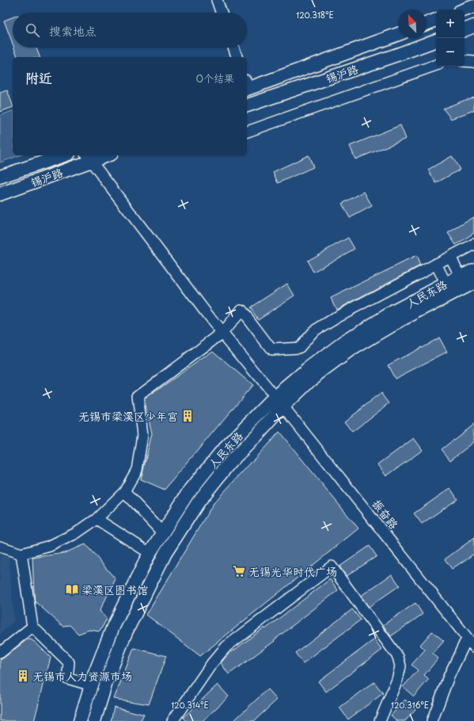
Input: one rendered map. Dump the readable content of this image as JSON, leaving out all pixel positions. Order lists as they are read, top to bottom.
{
  "streets": {
    "main road": ["锡沪路", "人民东路"],
    "street": ["振奋路"]
  },
  "crossings": [
    ["锡沪路", "振奋路"],
    ["人民东路", "振奋路"]
  ],
  "places": {
    "building": ["无锡市梁溪区少年宫", "无锡市人力资源市场"],
    "supermarket": ["无锡光华时代广场"],
    "library": ["梁溪区图书馆"]
  },
  "north": "top left",
  "page": {
    "map_buttons": ["+", "−"],
    "search": "搜索地点",
    "heading": ["附近", "0个结果"]
  },
  "coordinates": ["120.318°E", "120.314°E", "120.316°E"]
}
